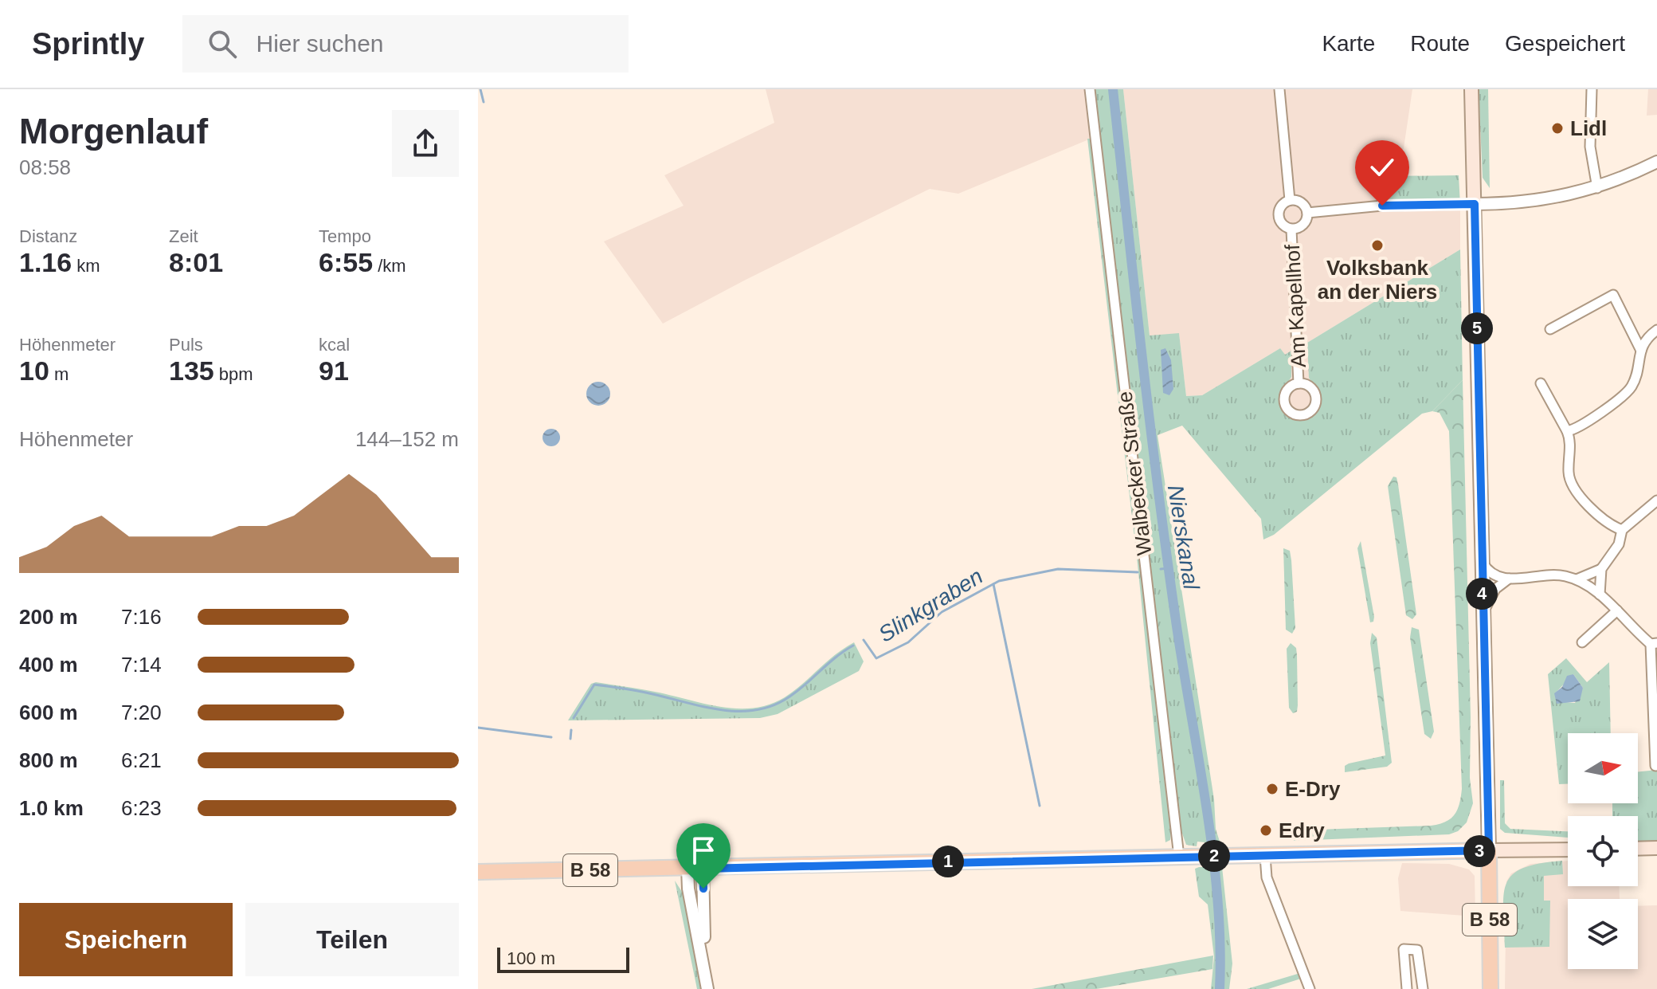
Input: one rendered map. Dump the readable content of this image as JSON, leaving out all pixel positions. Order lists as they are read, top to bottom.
{
  "streets": {
    "main road": ["B 58"],
    "street": ["Am Kapellhof", "Walbecker Straße"]
  },
  "crossings": [
    ["Walbecker Straße", "B 58"]
  ],
  "water": ["Nierskanal", "Slinkgraben"],
  "places": [
    "Lidl",
    "Volksbank an der Niers",
    "E-Dry",
    "Edry"
  ],
  "scale_bar": "100 m",
  "north": "right",
  "page": {
    "header": "Sprintly",
    "search": "Hier suchen",
    "nav": ["Karte", "Route", "Gespeichert"],
    "heading": ["Morgenlauf", "08:58"],
    "stats": [
      ["Distanz", "1.16 km"],
      ["Zeit", "8:01"],
      ["Tempo", "6:55 /km"],
      ["Höhenmeter", "10 m"],
      ["Puls", "135 bpm"],
      ["kcal", "91"]
    ],
    "pins": [
      "5",
      "4",
      "3",
      "2",
      "1"
    ],
    "chart": ["Höhenmeter", "144–152 m"],
    "list": [
      {
        "name": "200 m",
        "note": "7:16"
      },
      {
        "name": "400 m",
        "note": "7:14"
      },
      {
        "name": "600 m",
        "note": "7:20"
      },
      {
        "name": "800 m",
        "note": "6:21"
      },
      {
        "name": "1.0 km",
        "note": "6:23"
      }
    ],
    "buttons": ["Speichern", "Teilen"],
    "scale": "100 m"
  }
}
